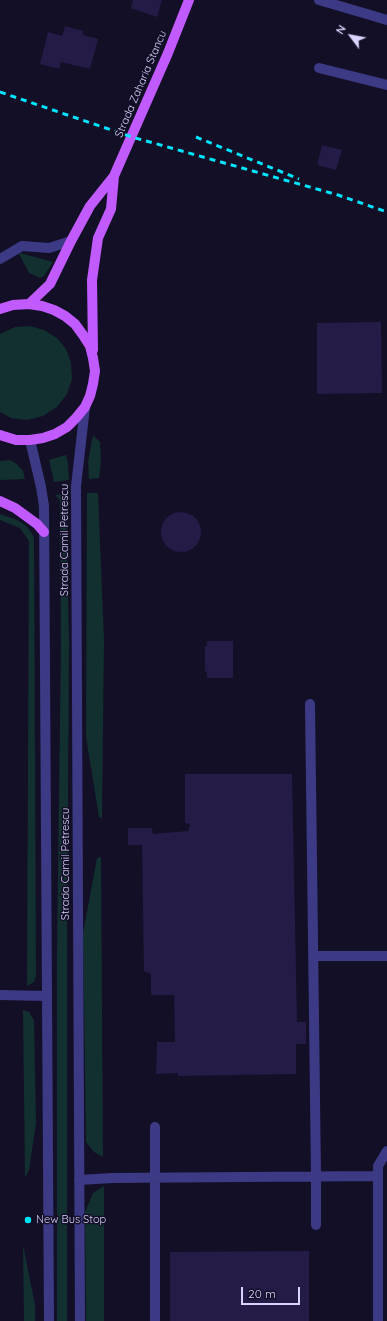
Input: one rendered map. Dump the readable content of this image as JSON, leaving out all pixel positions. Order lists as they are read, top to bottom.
{
  "streets": {
    "main road": ["Strada Zaharia Stancu"],
    "street": ["Strada Camil Petrescu"]
  },
  "crossings": [
    ["Strada Zaharia Stancu", "Strada Camil Petrescu"]
  ],
  "places": ["New Bus Stop"],
  "scale_bar": "20 m",
  "north": "top left"
}
